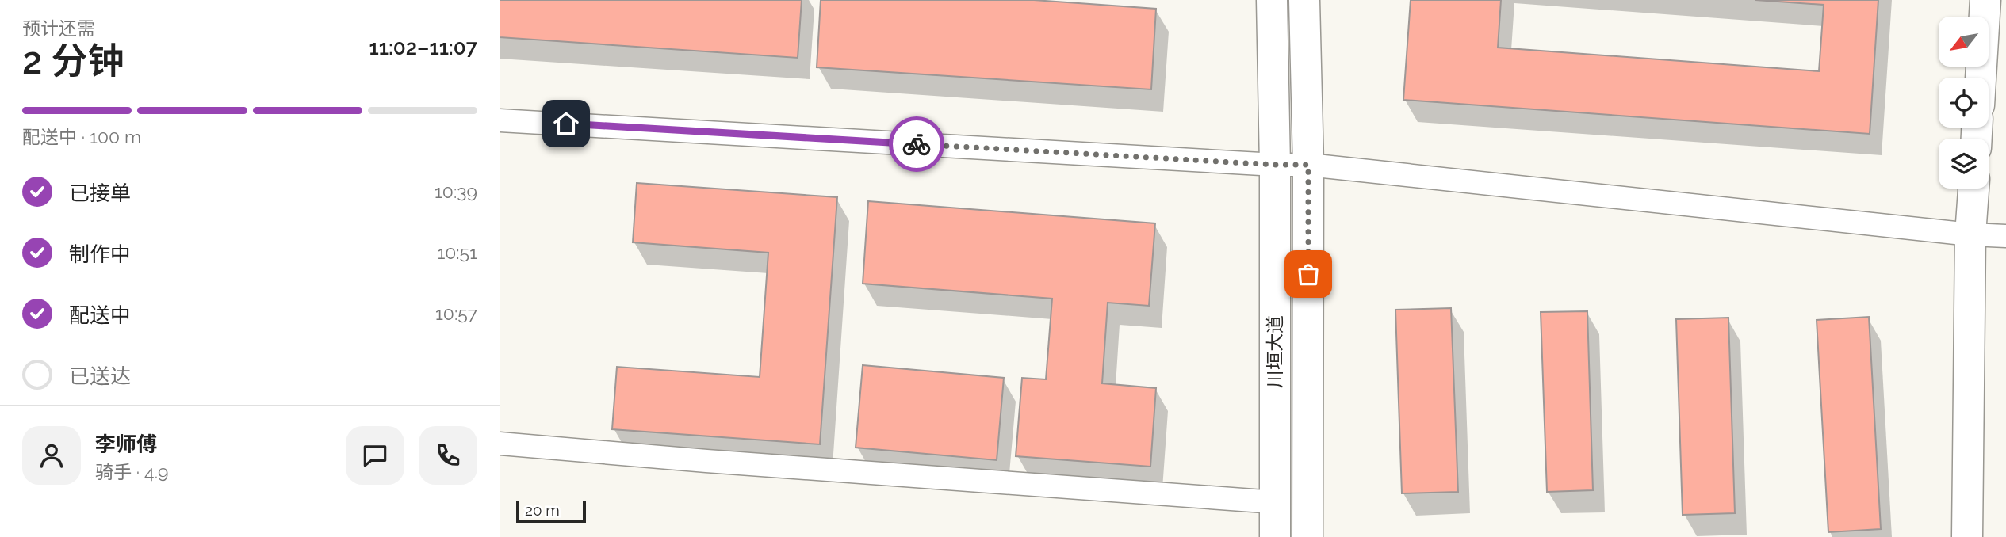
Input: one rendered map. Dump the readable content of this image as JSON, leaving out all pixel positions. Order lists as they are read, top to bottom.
{
  "streets": {
    "main road": ["川垣大道"]
  },
  "scale_bar": "20 m",
  "north": "bottom left",
  "page": {
    "heading": ["2 分钟", "预计还需", "11:02–11:07"],
    "panel": ["李师傅", "骑手 · 4.9"],
    "bar": "配送中 · 100 m",
    "list": [
      ["已接单", "10:39"],
      ["制作中", "10:51"],
      ["配送中", "10:57"],
      "已送达"
    ],
    "scale": "20 m"
  }
}
